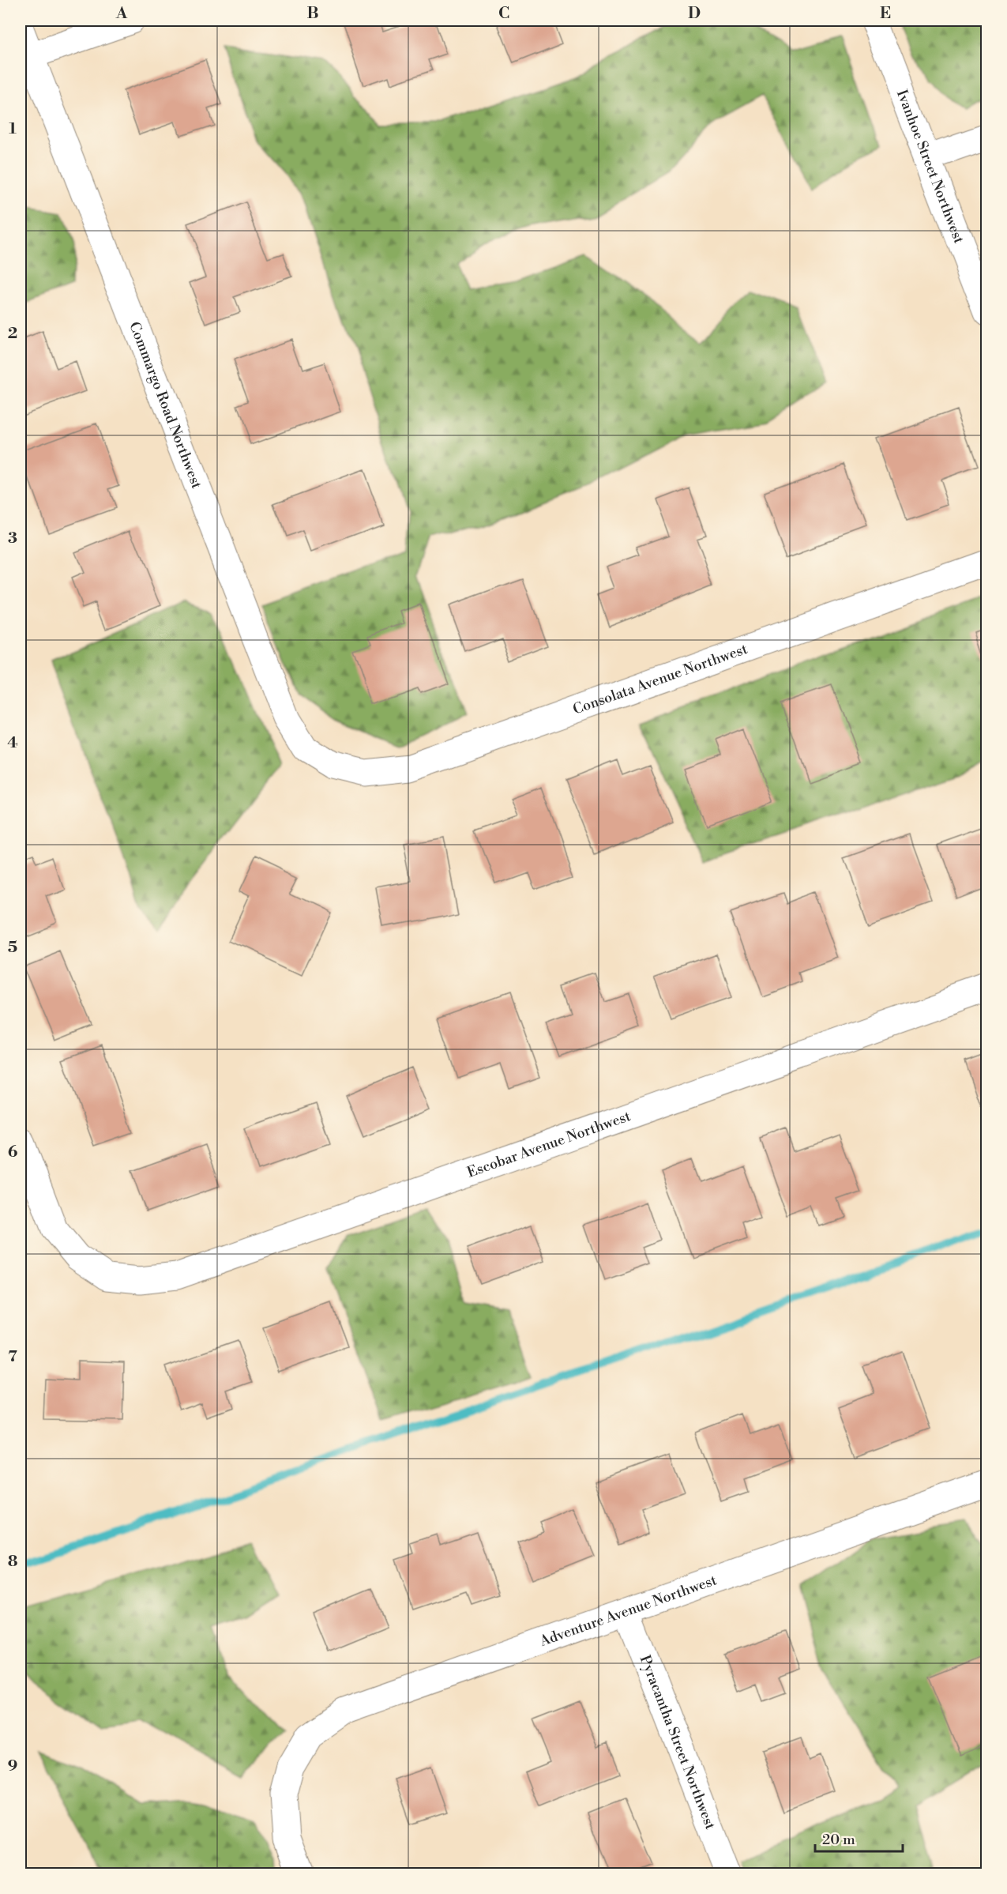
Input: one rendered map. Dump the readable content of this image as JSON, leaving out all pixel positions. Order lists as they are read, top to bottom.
{
  "streets": {
    "street": [
      "Ivanhoe Street Northwest",
      "Commargo Road Northwest",
      "Consolata Avenue Northwest",
      "Escobar Avenue Northwest",
      "Adventure Avenue Northwest",
      "Pyracantha Street Northwest"
    ]
  },
  "crossings": [
    ["Commargo Road Northwest", "Consolata Avenue Northwest"],
    ["Adventure Avenue Northwest", "Pyracantha Street Northwest"]
  ],
  "scale_bar": "20 m",
  "grid": {
    "columns": [
      "A",
      "B",
      "C",
      "D",
      "E"
    ],
    "rows": [
      "1",
      "2",
      "3",
      "4",
      "5",
      "6",
      "7",
      "8",
      "9"
    ]
  }
}
